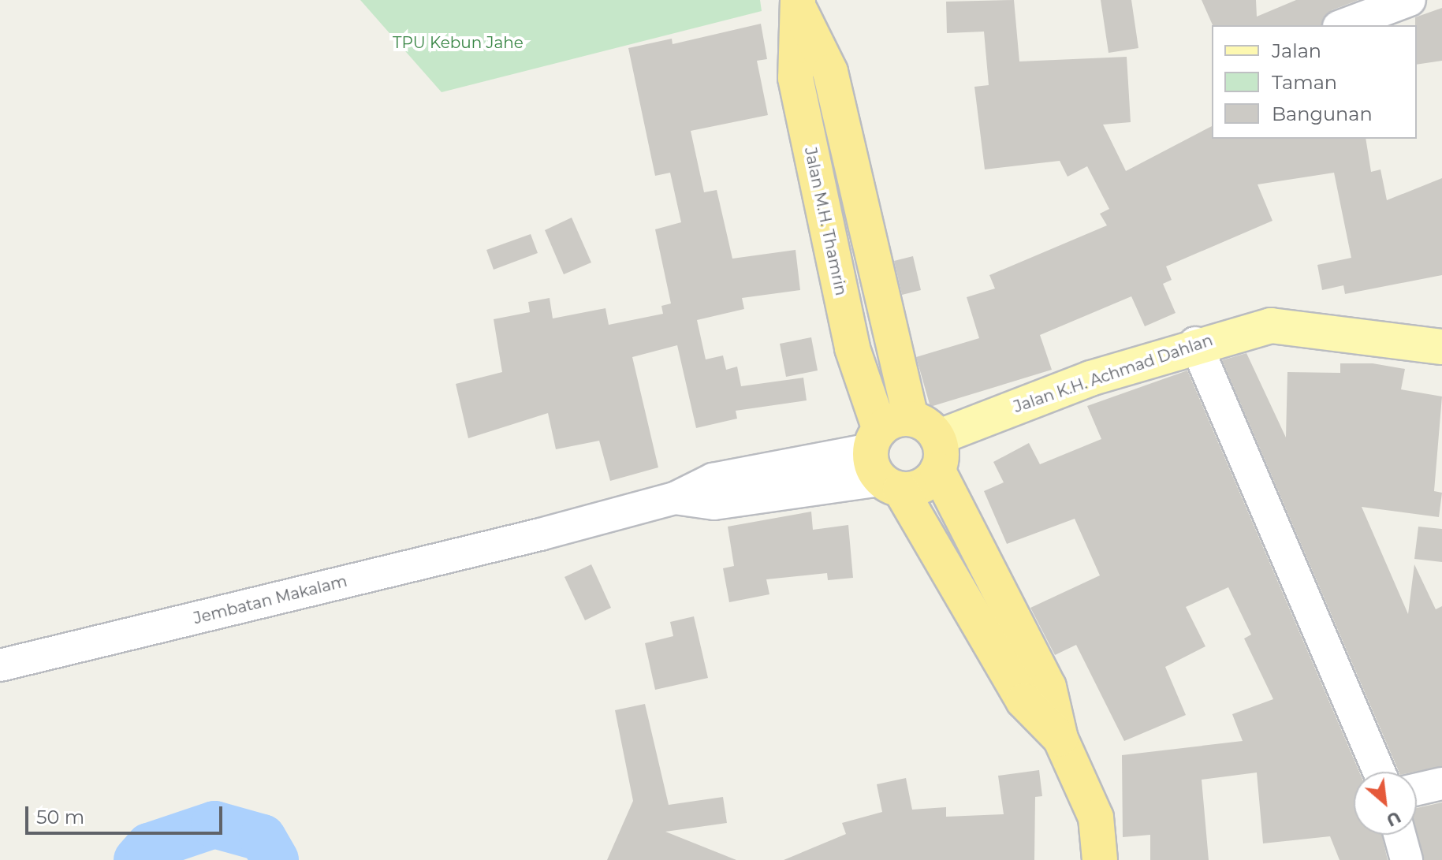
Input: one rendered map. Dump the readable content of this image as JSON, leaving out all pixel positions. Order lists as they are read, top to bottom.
{
  "streets": {
    "highway": ["Jalan M.H. Thamrin"],
    "main road": ["Jalan K.H. Achmad Dahlan"],
    "street": ["Jembatan Makalam"]
  },
  "crossings": [
    ["Jalan M.H. Thamrin", "Jalan K.H. Achmad Dahlan"],
    ["Jalan M.H. Thamrin", "Jembatan Makalam"],
    ["Jalan K.H. Achmad Dahlan", "Jembatan Makalam"]
  ],
  "parks": ["TPU Kebun Jahe"],
  "legend": ["Jalan", "Taman", "Bangunan"],
  "scale_bar": "50 m",
  "north": "bottom right"
}
